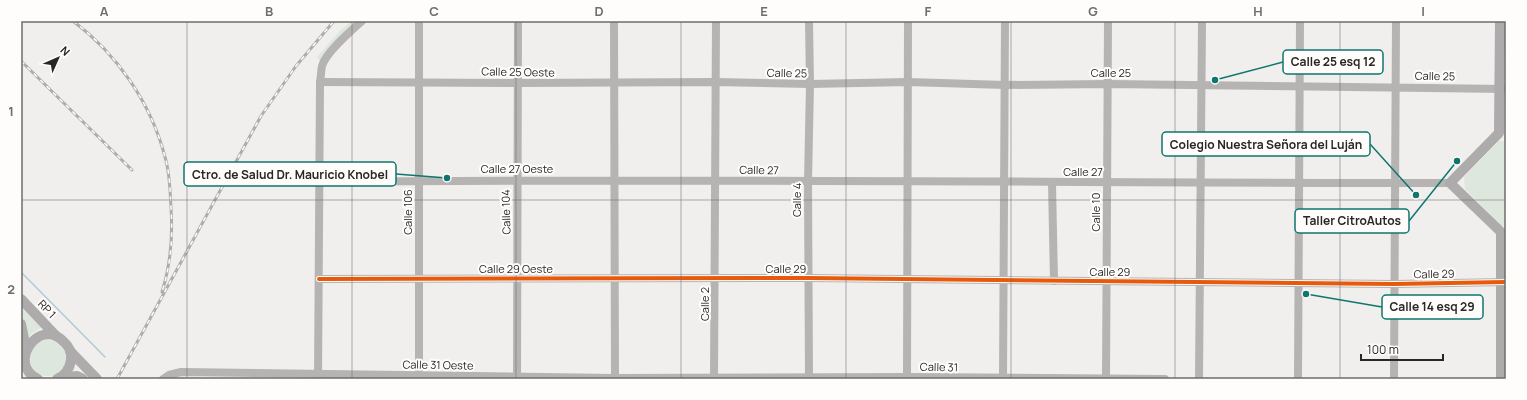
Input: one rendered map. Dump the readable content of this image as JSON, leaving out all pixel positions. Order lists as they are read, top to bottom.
{
  "streets": {
    "main road": ["RP 1"],
    "street": [
      "Calle 25 Oeste",
      "Calle 25",
      "Calle 27 Oeste",
      "Calle 27",
      "Calle 4",
      "Calle 106",
      "Calle 104",
      "Calle 10",
      "Calle 29 Oeste",
      "Calle 29",
      "Calle 2",
      "Calle 31 Oeste",
      "Calle 31"
    ]
  },
  "crossings": [
    ["Calle 25 Oeste", "Calle 25"],
    ["Calle 25 Oeste", "Calle 106"],
    ["Calle 25 Oeste", "Calle 104"],
    ["Calle 25 Oeste", "Calle 2"],
    ["Calle 25", "Calle 4"],
    ["Calle 25", "Calle 10"],
    ["Calle 25", "Calle 2"],
    ["Calle 27 Oeste", "Calle 27"],
    ["Calle 27 Oeste", "Calle 106"],
    ["Calle 27 Oeste", "Calle 104"],
    ["Calle 27 Oeste", "Calle 2"],
    ["Calle 27", "Calle 4"],
    ["Calle 27", "Calle 10"],
    ["Calle 27", "Calle 2"],
    ["Calle 4", "Calle 29"],
    ["Calle 4", "Calle 31"],
    ["Calle 106", "Calle 29 Oeste"],
    ["Calle 106", "Calle 31 Oeste"],
    ["Calle 104", "Calle 29 Oeste"],
    ["Calle 104", "Calle 31 Oeste"],
    ["Calle 10", "Calle 29"],
    ["Calle 10", "Calle 31"],
    ["Calle 29 Oeste", "Calle 29"],
    ["Calle 29 Oeste", "Calle 2"],
    ["Calle 29", "Calle 2"],
    ["Calle 2", "Calle 31 Oeste"],
    ["Calle 2", "Calle 31"],
    ["Calle 31 Oeste", "Calle 31"]
  ],
  "places": [
    "Calle 25 esq 12",
    "Taller CitroAutos",
    "Ctro. de Salud Dr. Mauricio Knobel",
    "Colegio Nuestra Señora del Luján",
    "Calle 14 esq 29"
  ],
  "scale_bar": "100 m",
  "north": "top right",
  "grid": {
    "columns": [
      "A",
      "B",
      "C",
      "D",
      "E",
      "F",
      "G",
      "H",
      "I"
    ],
    "rows": ["1", "2"]
  }
}
